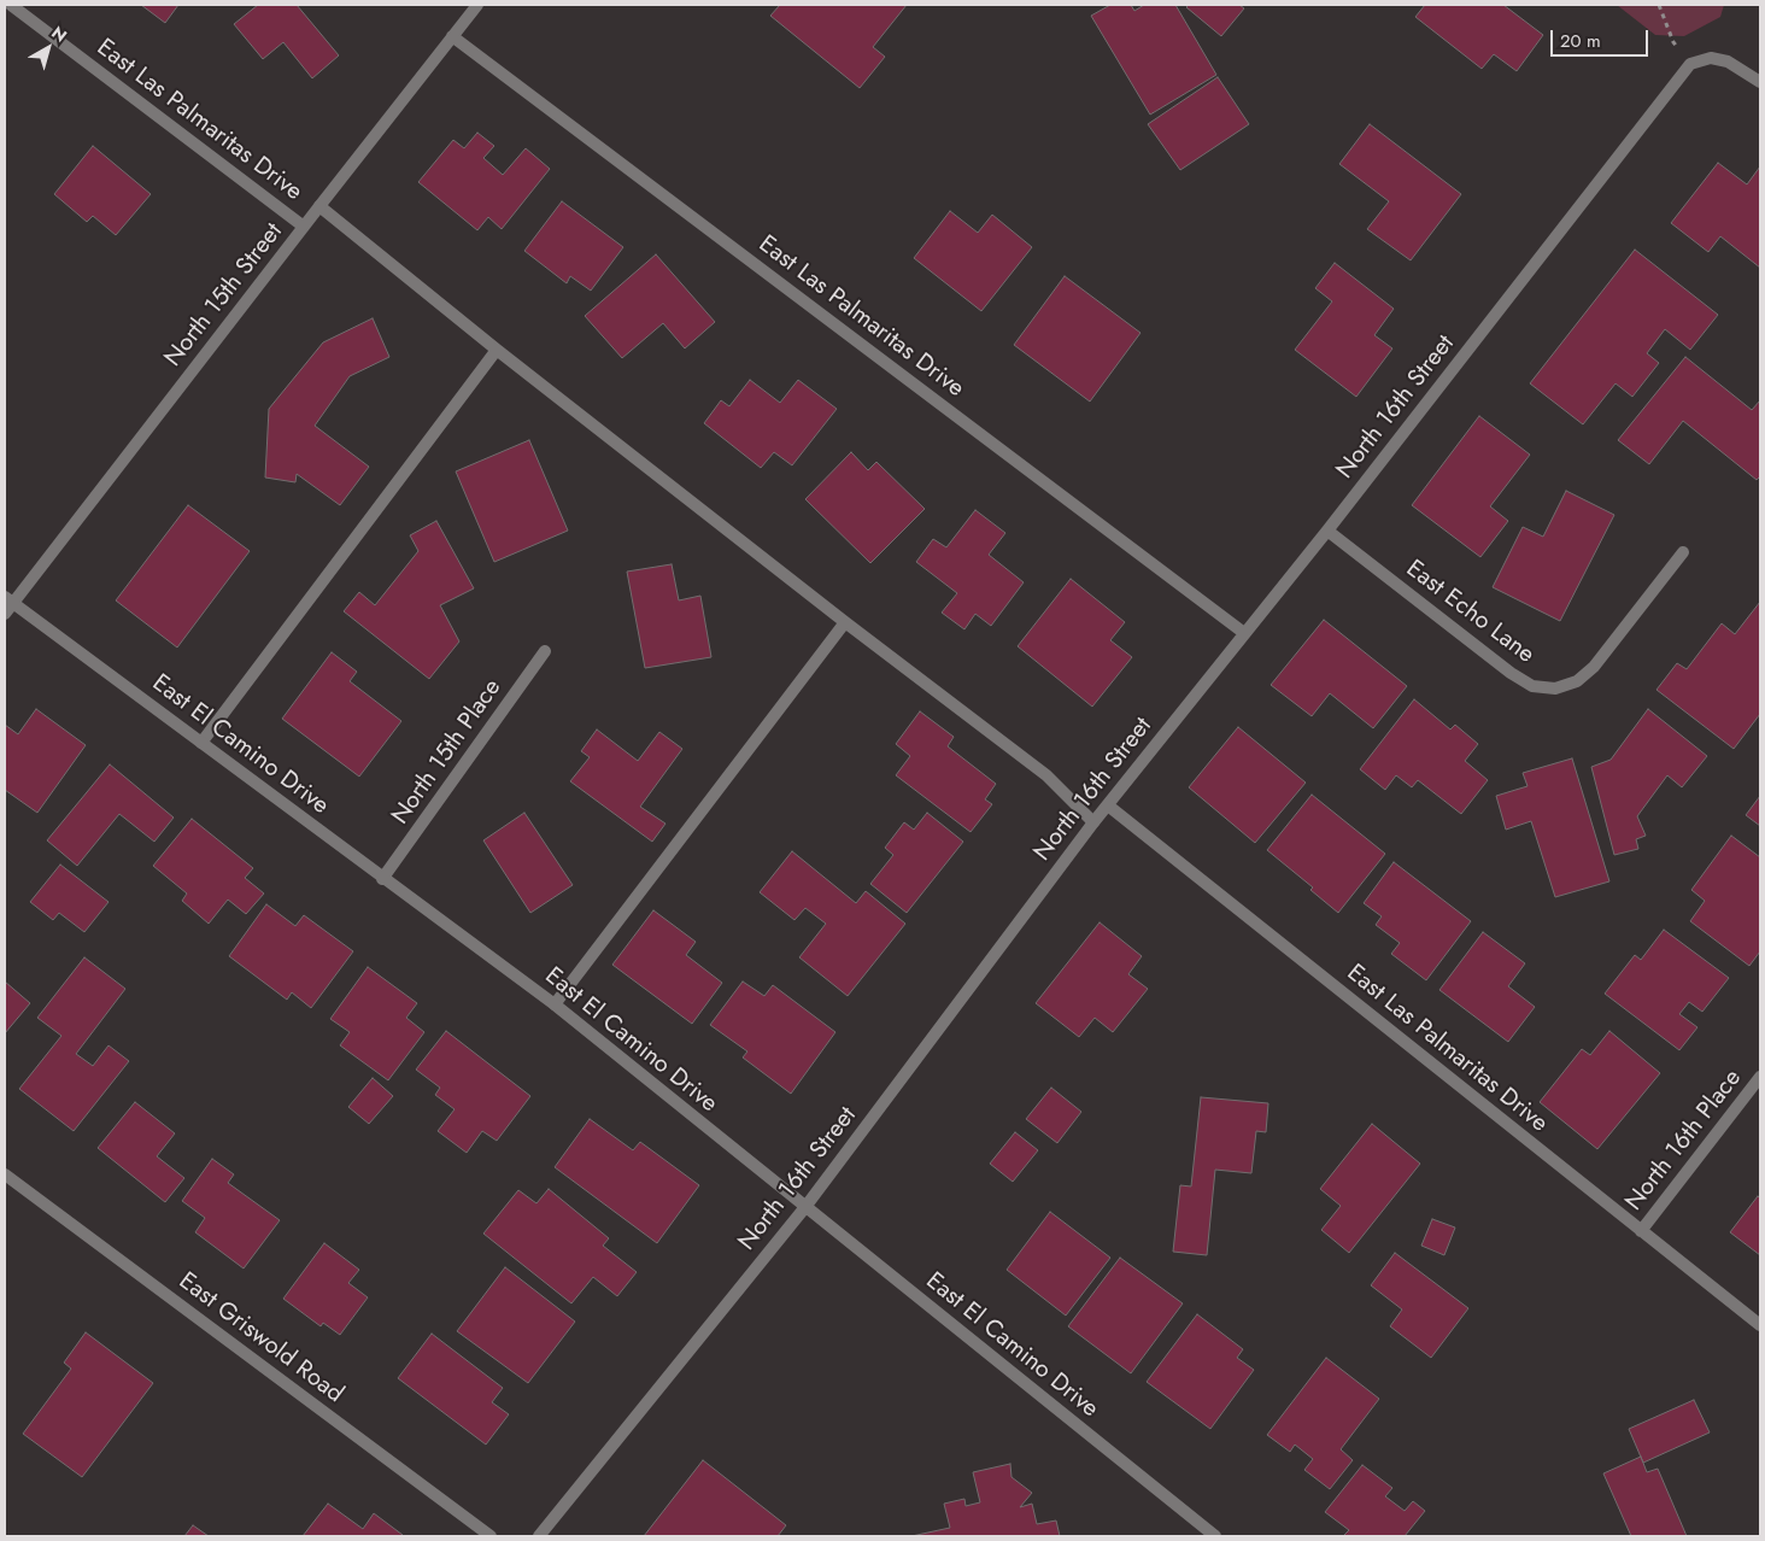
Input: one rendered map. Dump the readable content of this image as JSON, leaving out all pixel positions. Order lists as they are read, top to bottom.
{
  "streets": {
    "street": [
      "East Las Palmaritas Drive",
      "North 15th Street",
      "North 16th Street",
      "East Echo Lane",
      "East El Camino Drive",
      "North 15th Place",
      "North 16th Place",
      "East Griswold Road"
    ]
  },
  "crossings": [
    ["East Las Palmaritas Drive", "North 15th Street"],
    ["East Las Palmaritas Drive", "North 16th Street"],
    ["East Las Palmaritas Drive", "North 16th Place"],
    ["North 15th Street", "East El Camino Drive"],
    ["North 16th Street", "East Echo Lane"],
    ["North 16th Street", "East El Camino Drive"],
    ["East El Camino Drive", "North 15th Place"]
  ],
  "scale_bar": "20 m",
  "north": "top right"
}
